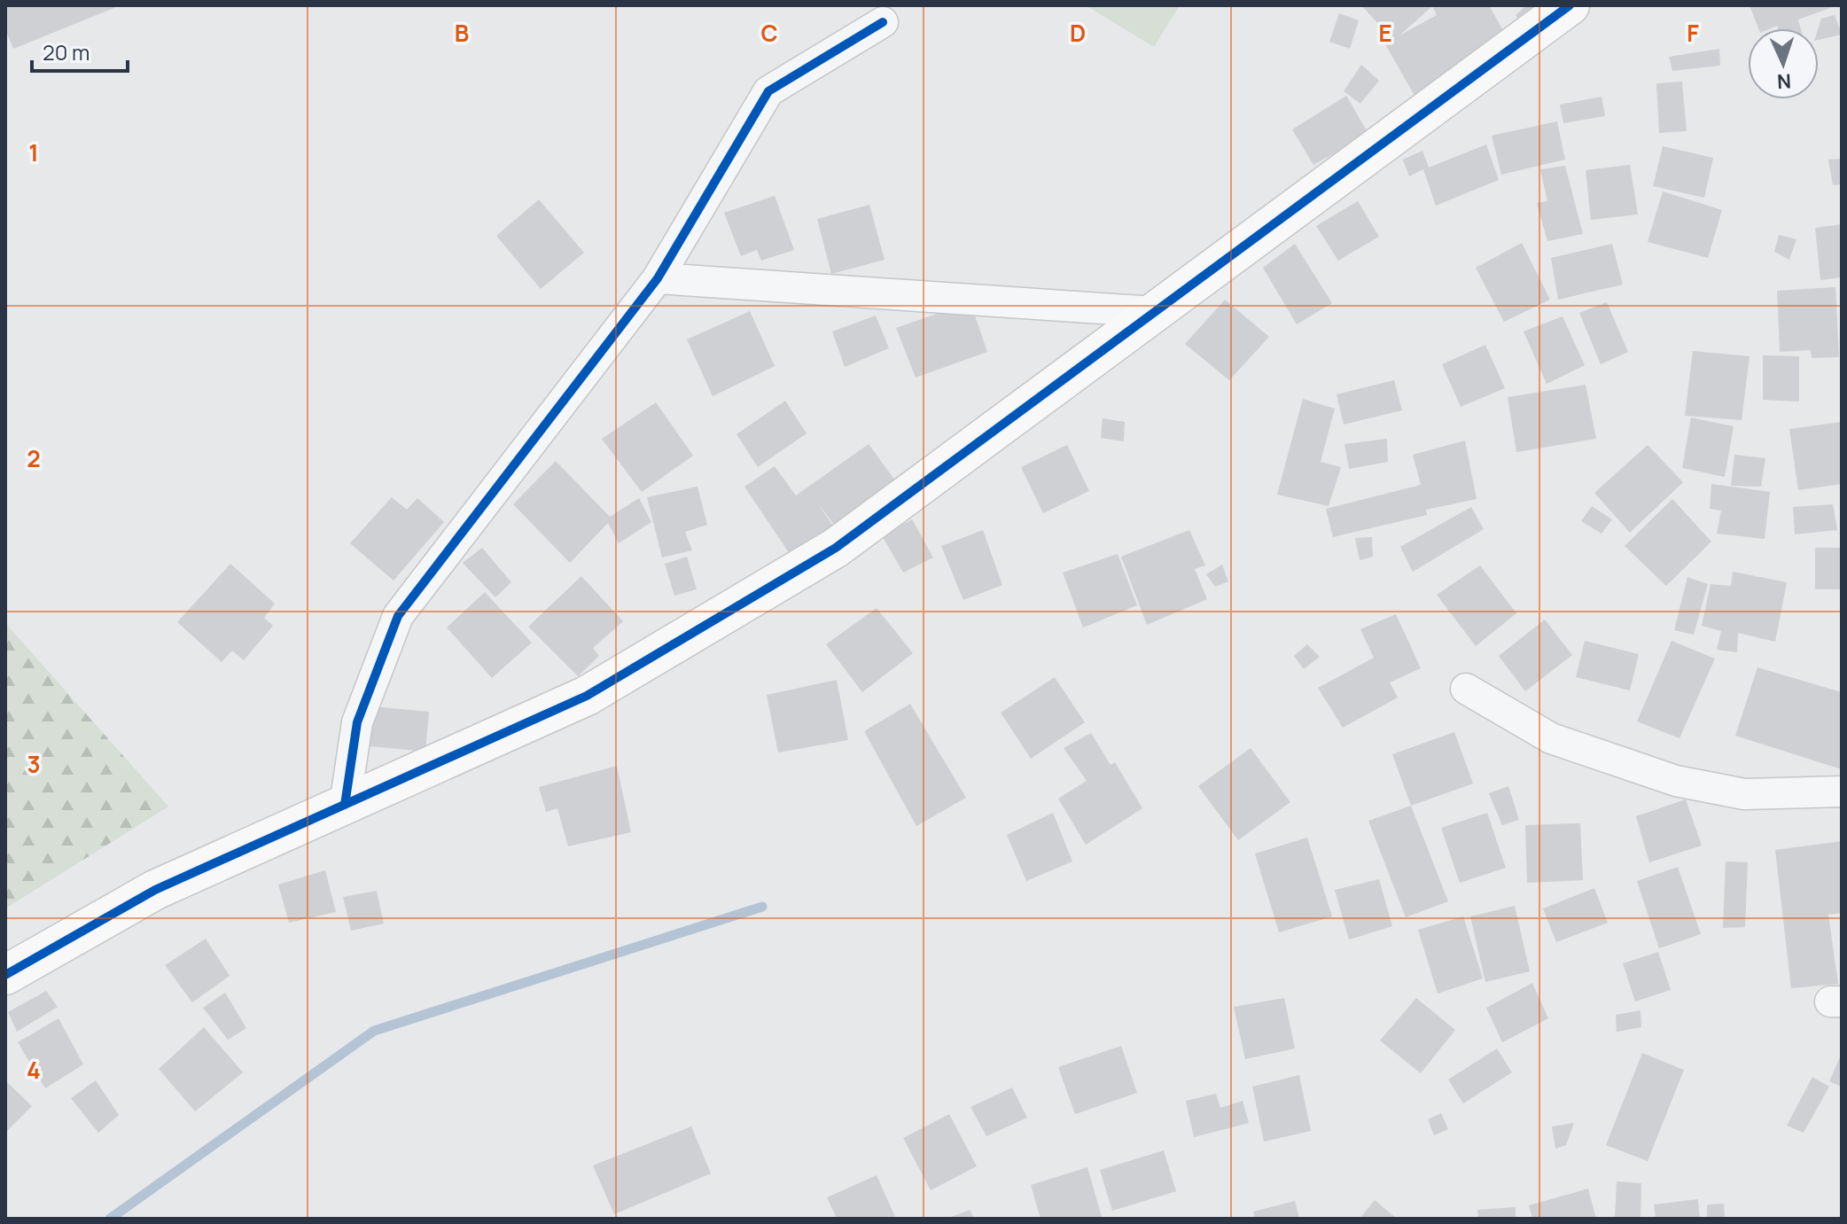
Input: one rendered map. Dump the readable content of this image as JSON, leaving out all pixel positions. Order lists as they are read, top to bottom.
{
  "scale_bar": "20 m",
  "north": "bottom",
  "grid": {
    "columns": [
      "B",
      "C",
      "D",
      "E",
      "F"
    ],
    "rows": [
      "1",
      "2",
      "3",
      "4"
    ]
  }
}
